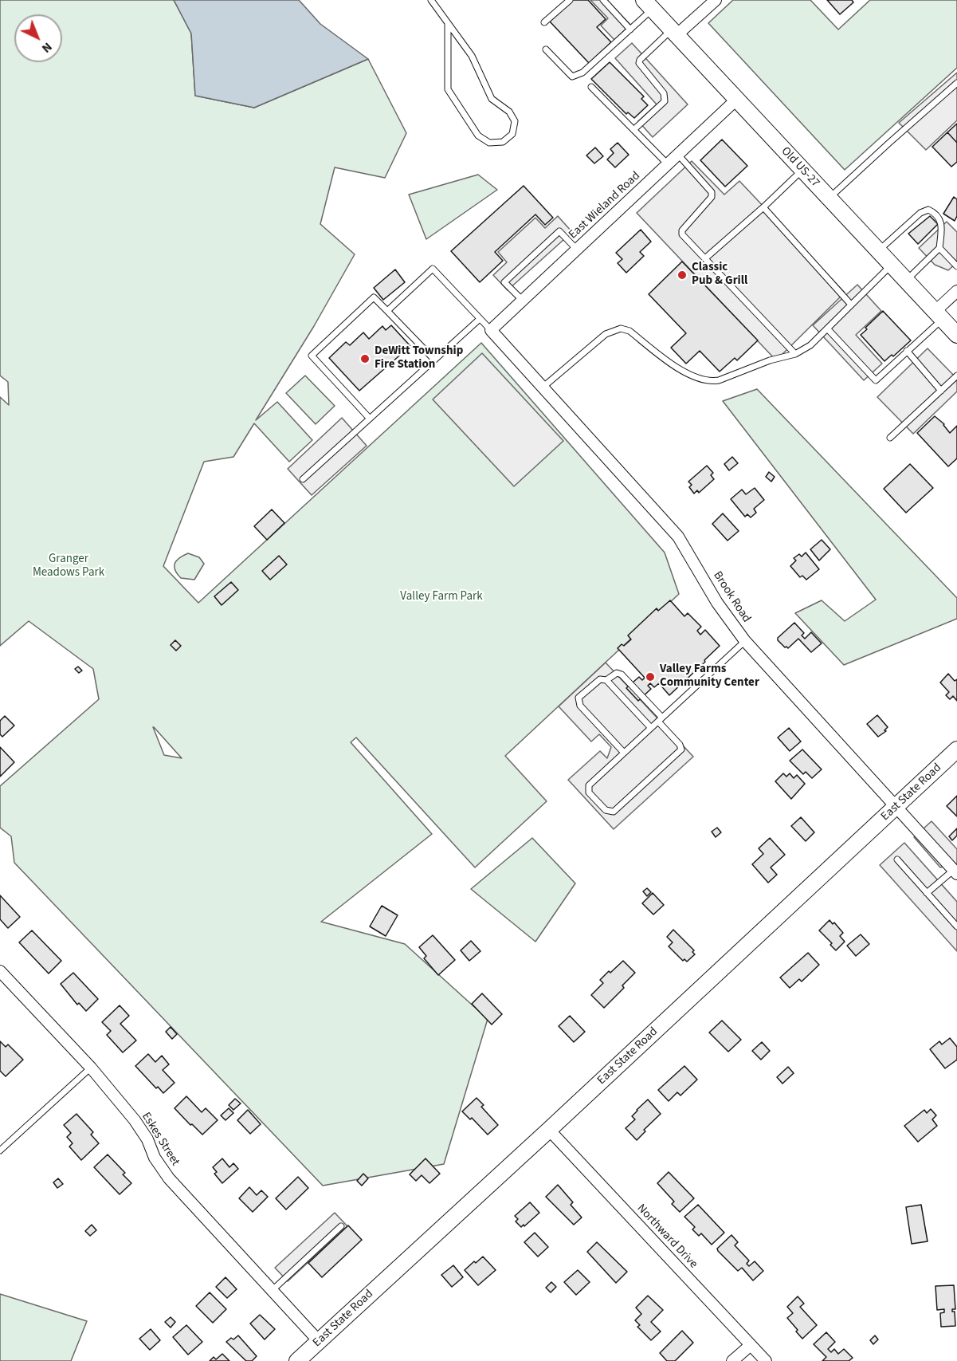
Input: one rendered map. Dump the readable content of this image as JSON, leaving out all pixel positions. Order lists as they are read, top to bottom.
{
  "streets": {
    "street": [
      "Old US-27",
      "East Wieland Road",
      "Brook Road",
      "East State Road",
      "Eskes Street",
      "Northward Drive"
    ]
  },
  "crossings": [
    ["Old US-27", "East Wieland Road"],
    ["East Wieland Road", "Brook Road"],
    ["Brook Road", "East State Road"],
    ["East State Road", "Eskes Street"],
    ["East State Road", "Northward Drive"]
  ],
  "parks": ["Granger Meadows Park", "Valley Farm Park"],
  "places": ["Classic Pub & Grill", "DeWitt Township Fire Station", "Valley Farms Community Center"],
  "north": "bottom right"
}
